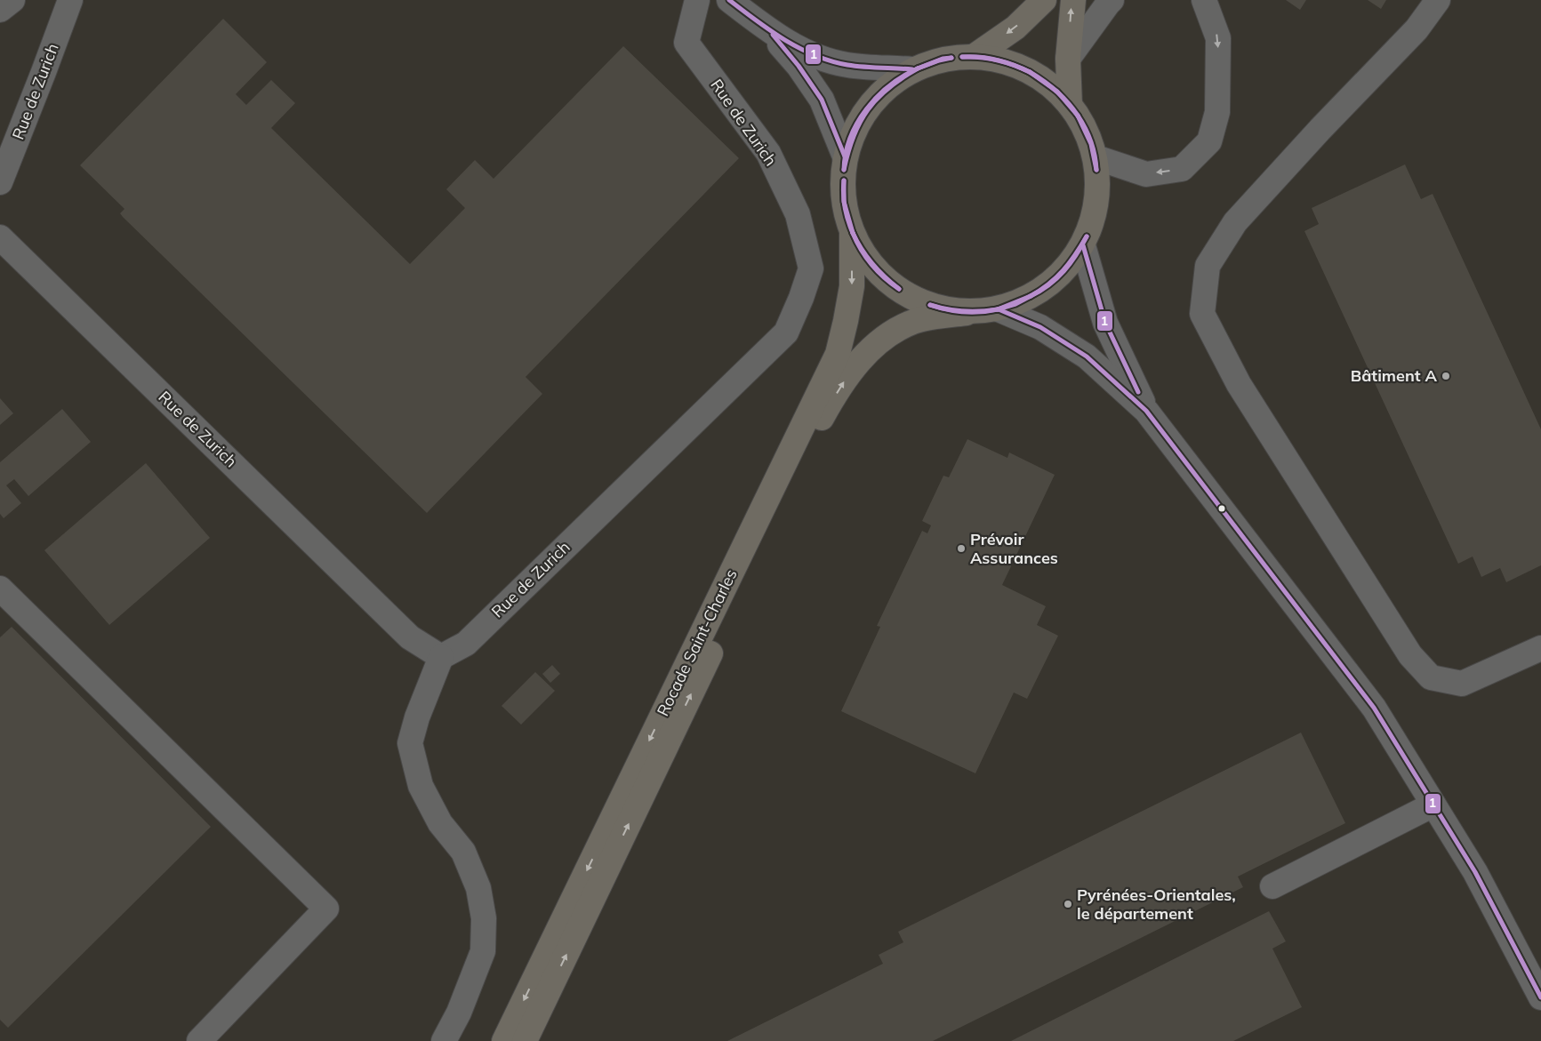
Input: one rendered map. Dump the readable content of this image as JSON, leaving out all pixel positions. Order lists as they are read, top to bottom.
{
  "streets": {
    "main road": ["Rocade Saint-Charles"],
    "street": ["Rue de Zurich"]
  },
  "places": ["Bâtiment A", "Prévoir Assurances", "Pyrénées-Orientales, le département"],
  "lines": ["transit line 1"]
}
